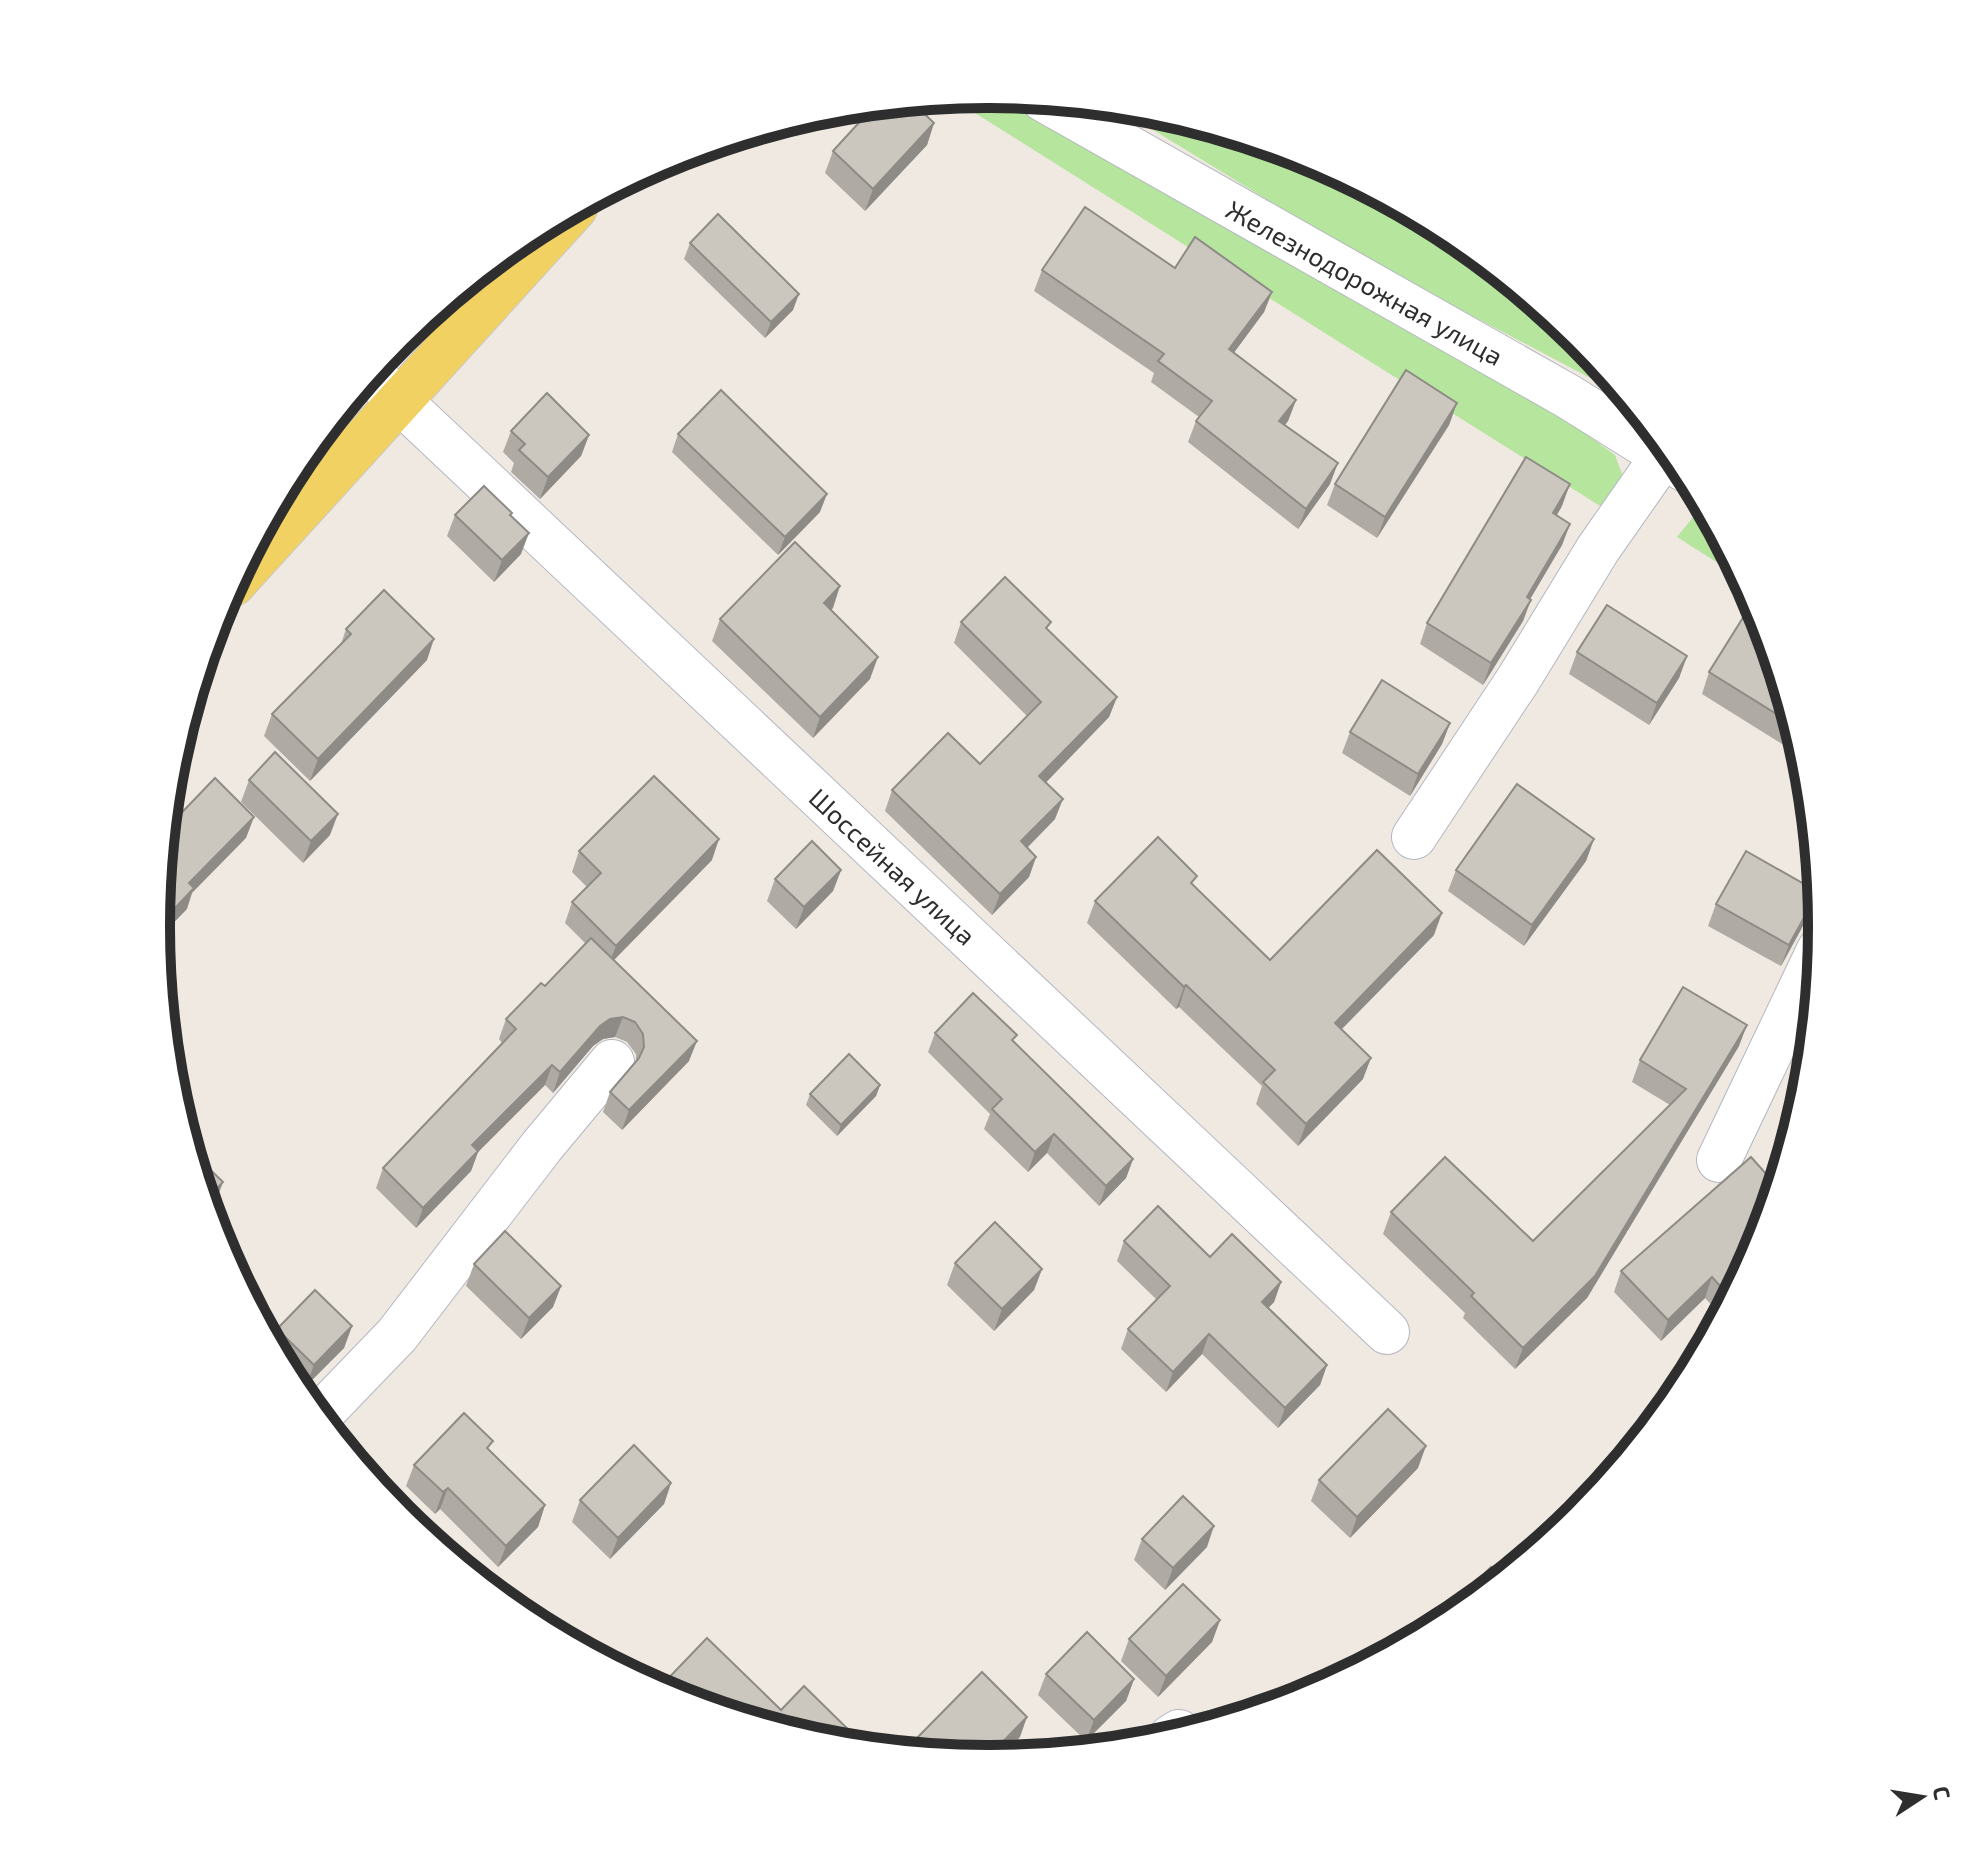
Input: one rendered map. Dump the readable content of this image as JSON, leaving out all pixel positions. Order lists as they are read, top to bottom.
{
  "streets": {
    "street": ["Железнодорожная улица", "Шоссейная улица"]
  },
  "north": "right"
}
